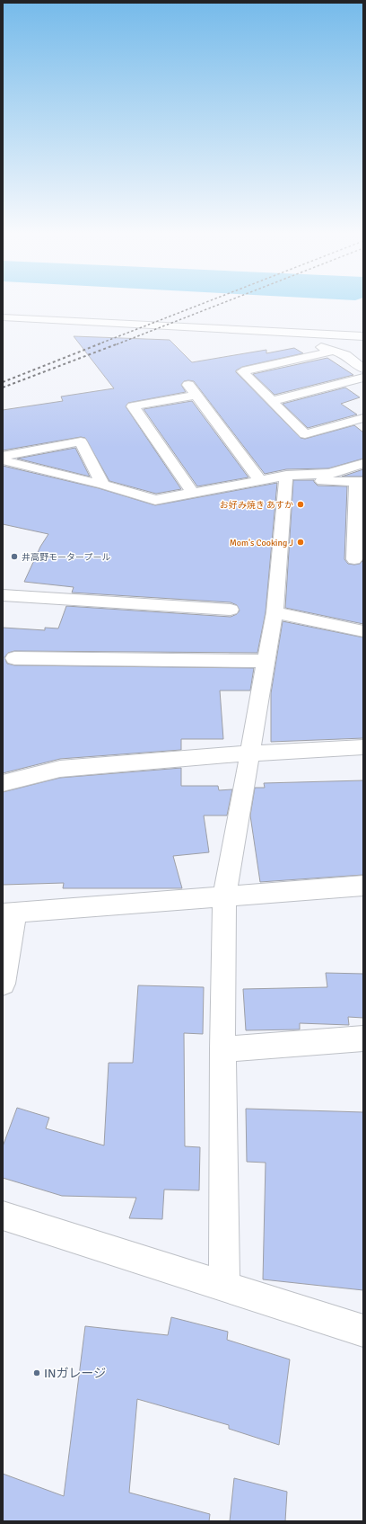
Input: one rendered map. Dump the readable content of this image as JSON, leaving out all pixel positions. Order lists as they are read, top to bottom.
{
  "places": [
    "お好み焼き あすか",
    "Mom's Cooking J",
    "井高野モータープール",
    "INガレージ"
  ]
}
